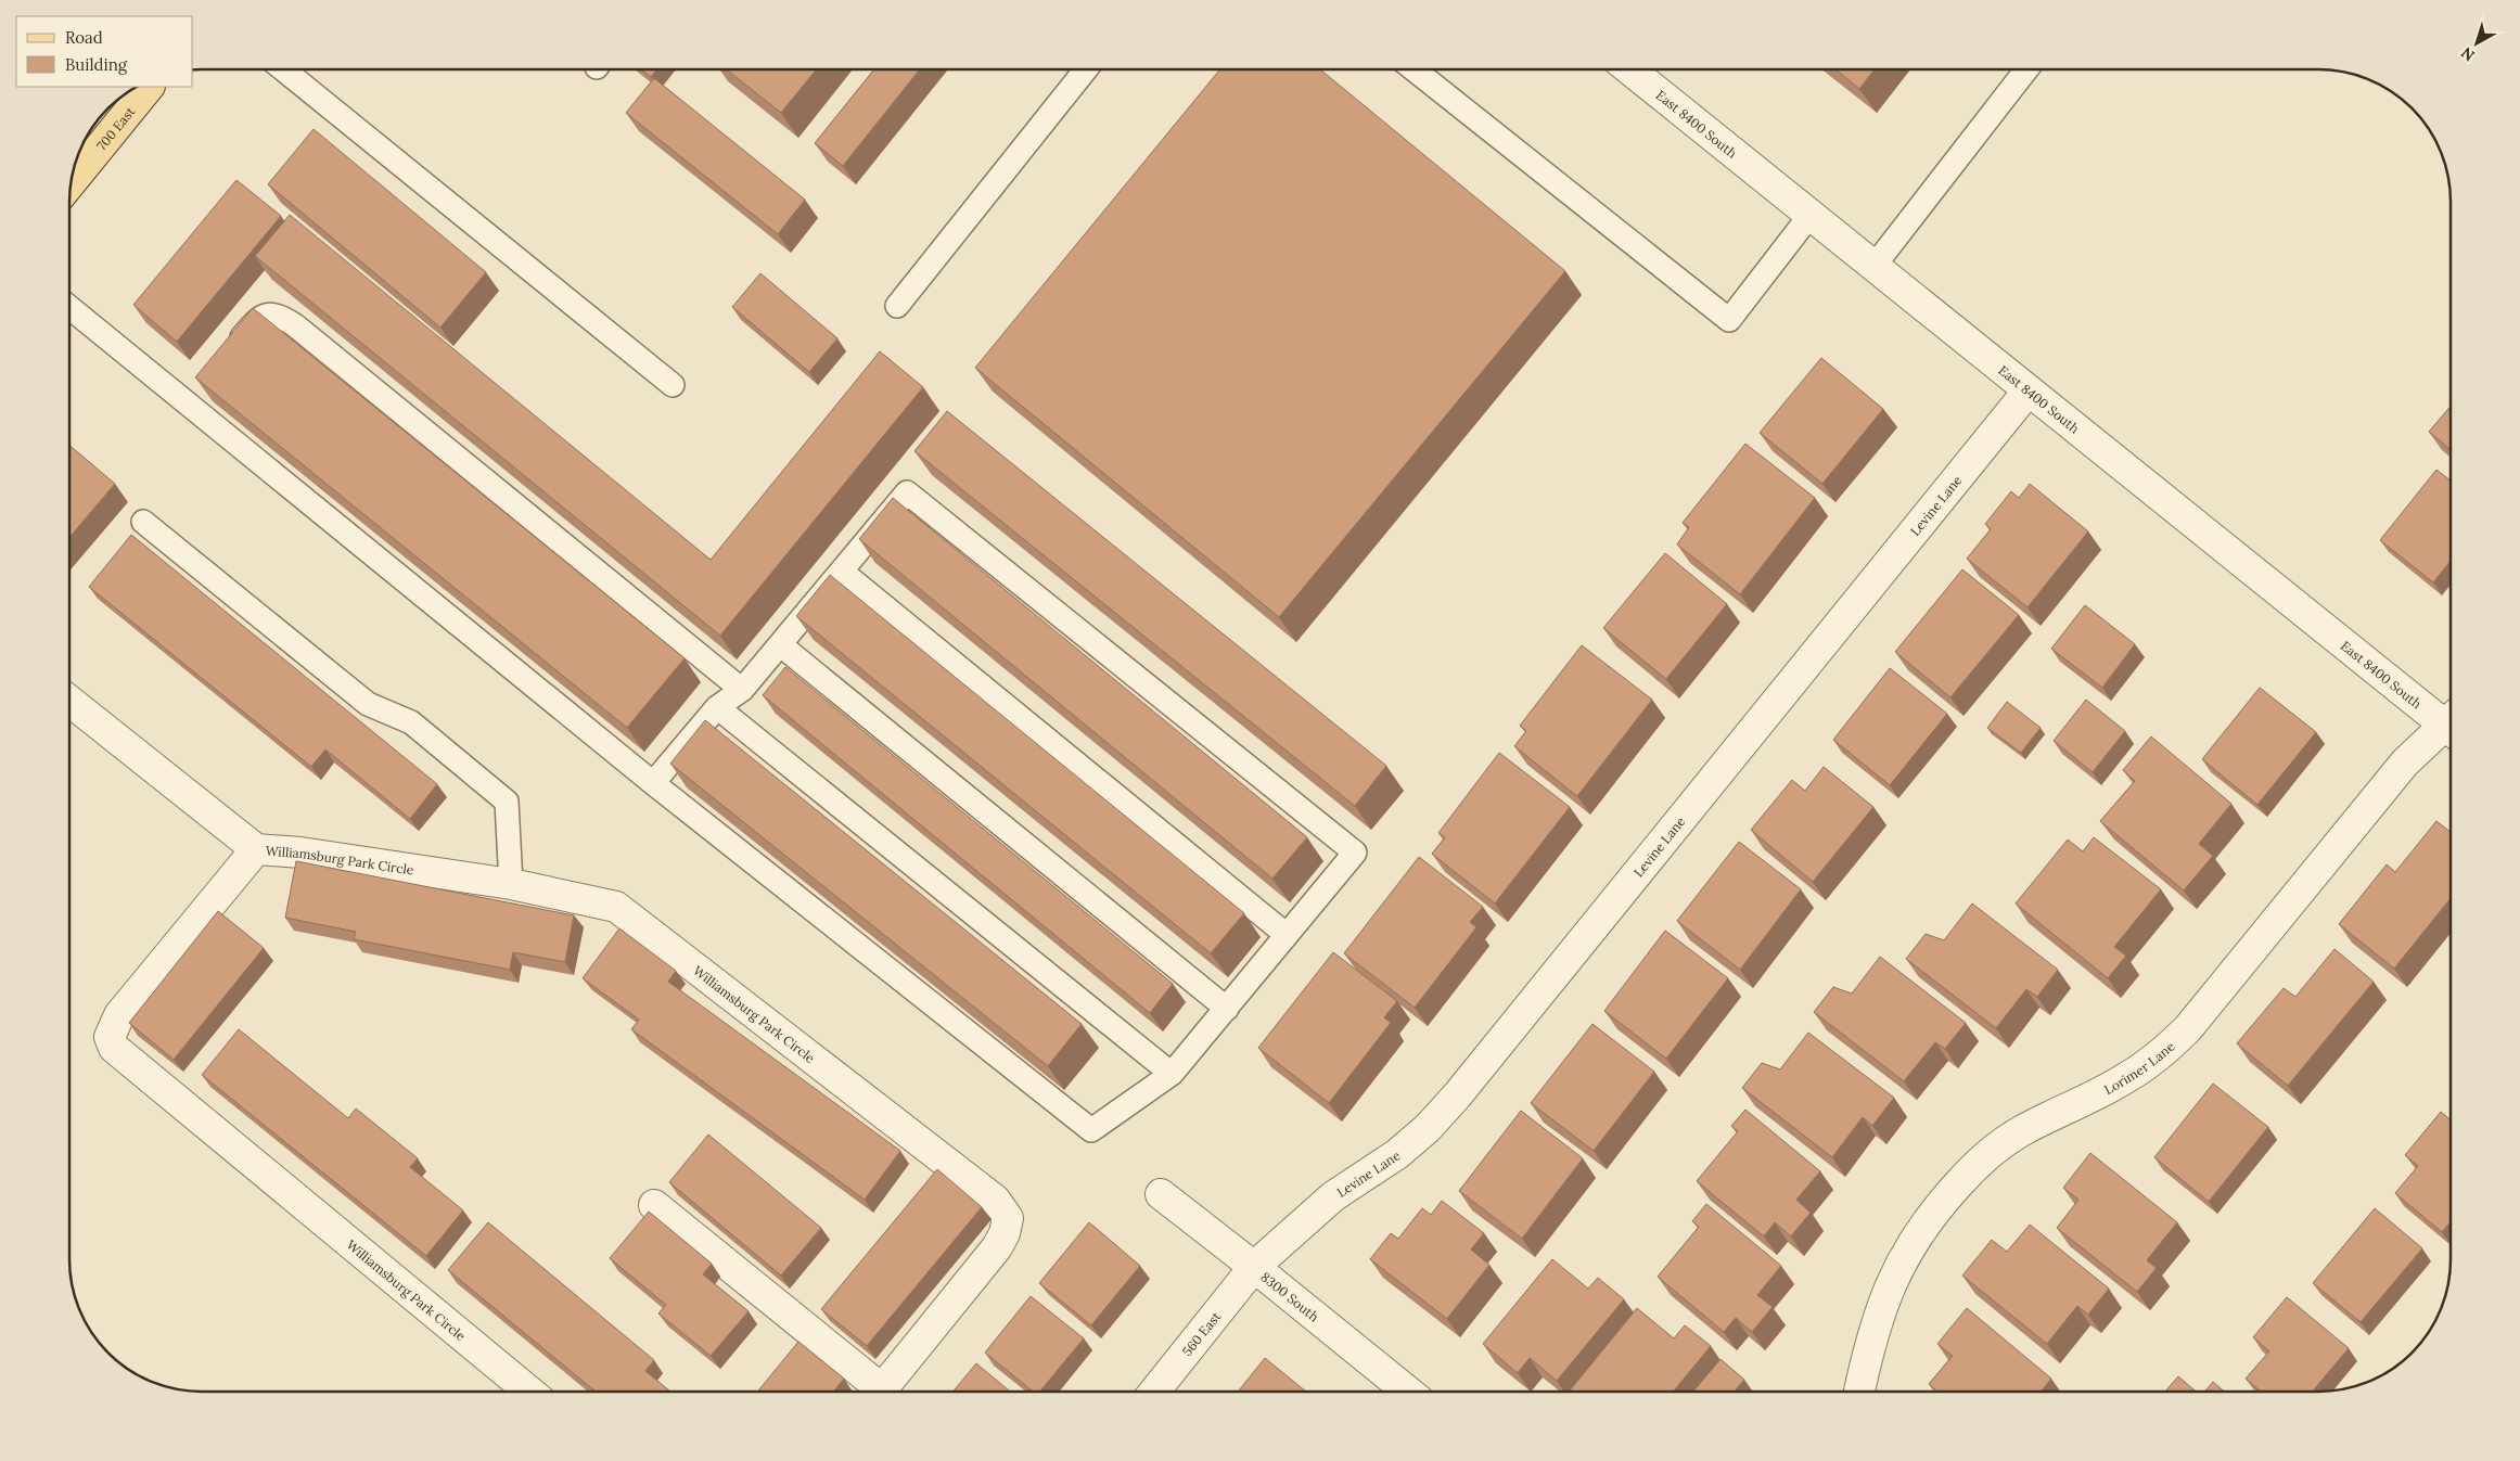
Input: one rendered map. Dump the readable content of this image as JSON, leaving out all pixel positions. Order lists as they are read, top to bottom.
{
  "streets": {
    "main road": ["700 East"],
    "street": [
      "East 8400 South",
      "Levine Lane",
      "Williamsburg Park Circle",
      "Lorimer Lane",
      "8300 South",
      "560 East"
    ]
  },
  "crossings": [
    ["East 8400 South", "Levine Lane"],
    ["Levine Lane", "8300 South"],
    ["Levine Lane", "560 East"],
    ["8300 South", "560 East"]
  ],
  "legend": ["Road", "Building"],
  "north": "bottom left"
}
